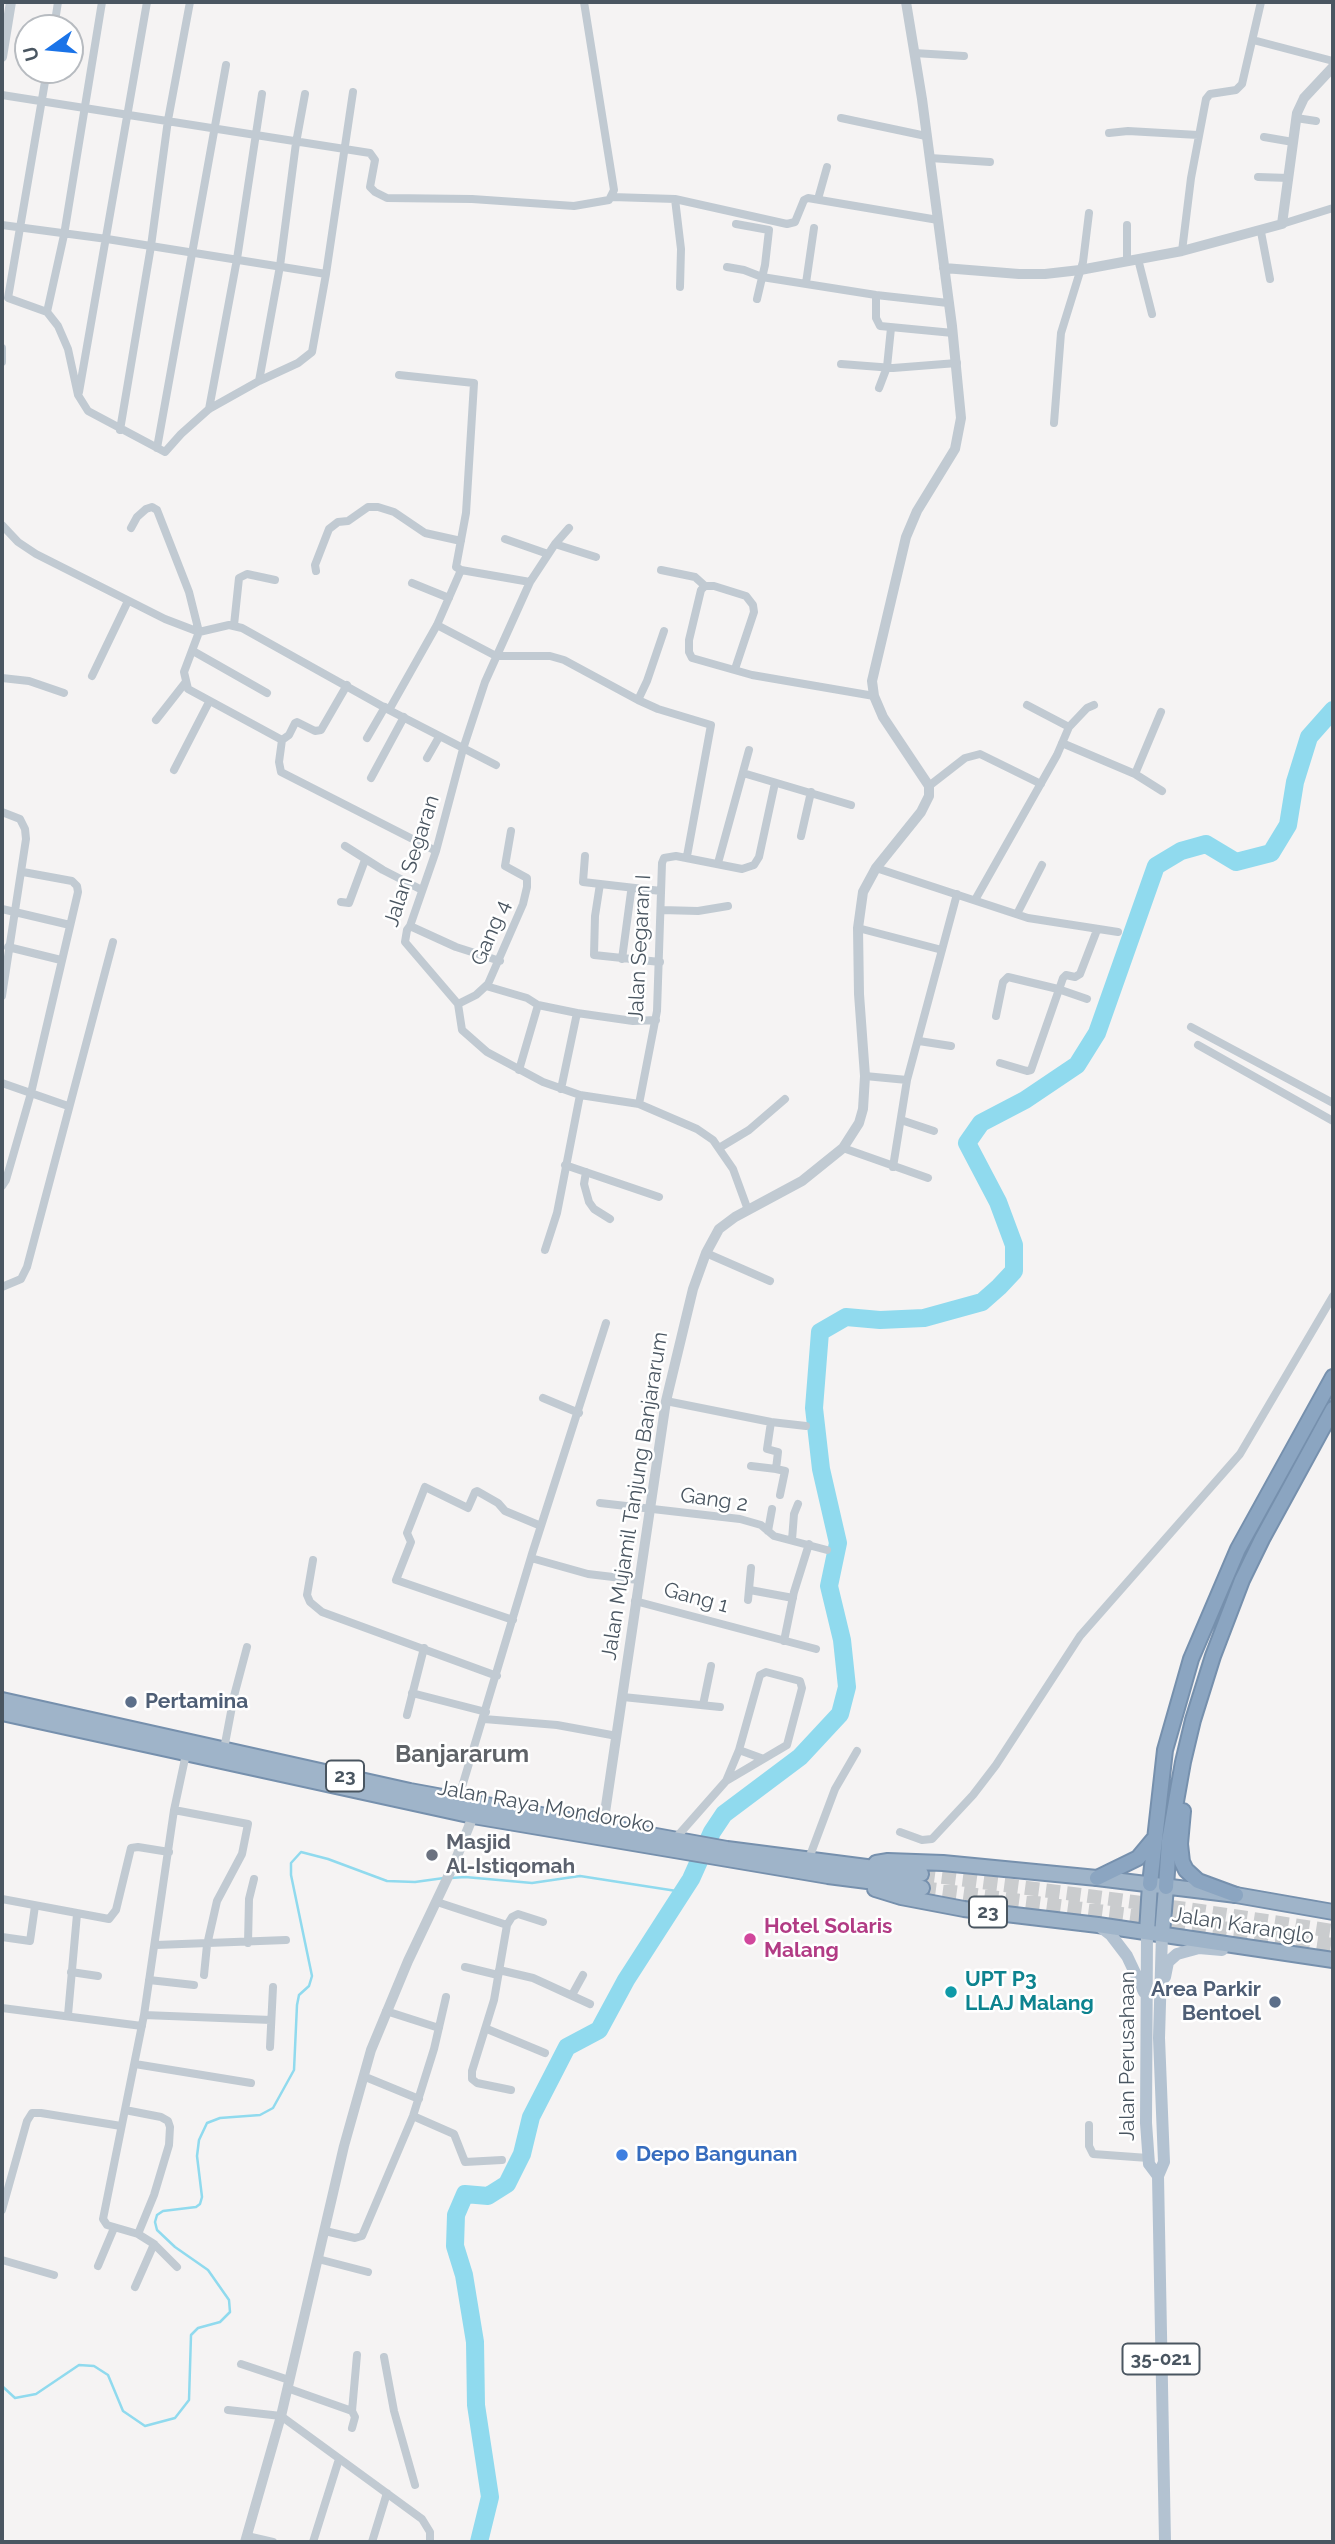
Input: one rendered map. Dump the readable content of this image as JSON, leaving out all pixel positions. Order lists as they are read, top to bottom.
{
  "streets": {
    "highway": ["23", "Jalan Raya Mondoroko", "Jalan Karanglo"],
    "main road": ["Jalan Perusahaan", "35-021"],
    "street": [
      "Jalan Segaran",
      "Gang 4",
      "Jalan Segaran I",
      "Jalan Mujamil Tanjung Banjararum",
      "Gang 2",
      "Gang 1"
    ]
  },
  "crossings": [
    ["Jalan Segaran", "Gang 4"],
    ["Jalan Segaran", "Jalan Segaran I"],
    ["Jalan Segaran", "Jalan Mujamil Tanjung Banjararum"],
    ["Jalan Mujamil Tanjung Banjararum", "Gang 2"],
    ["Jalan Mujamil Tanjung Banjararum", "Gang 1"],
    ["Jalan Mujamil Tanjung Banjararum", "Jalan Raya Mondoroko"],
    ["23", "Jalan Raya Mondoroko"],
    ["23", "Jalan Karanglo"],
    ["23", "Jalan Perusahaan"],
    ["23", "35-021"],
    ["Jalan Raya Mondoroko", "Jalan Karanglo"],
    ["Jalan Karanglo", "Jalan Perusahaan"],
    ["Jalan Karanglo", "35-021"],
    ["Jalan Perusahaan", "35-021"]
  ],
  "districts": ["Banjararum"],
  "places": [
    "Pertamina",
    "Masjid Al-Istiqomah",
    "Hotel Solaris Malang",
    "UPT P3 LLAJ Malang",
    "Area Parkir Bentoel",
    "Depo Bangunan"
  ],
  "north": "left"
}
